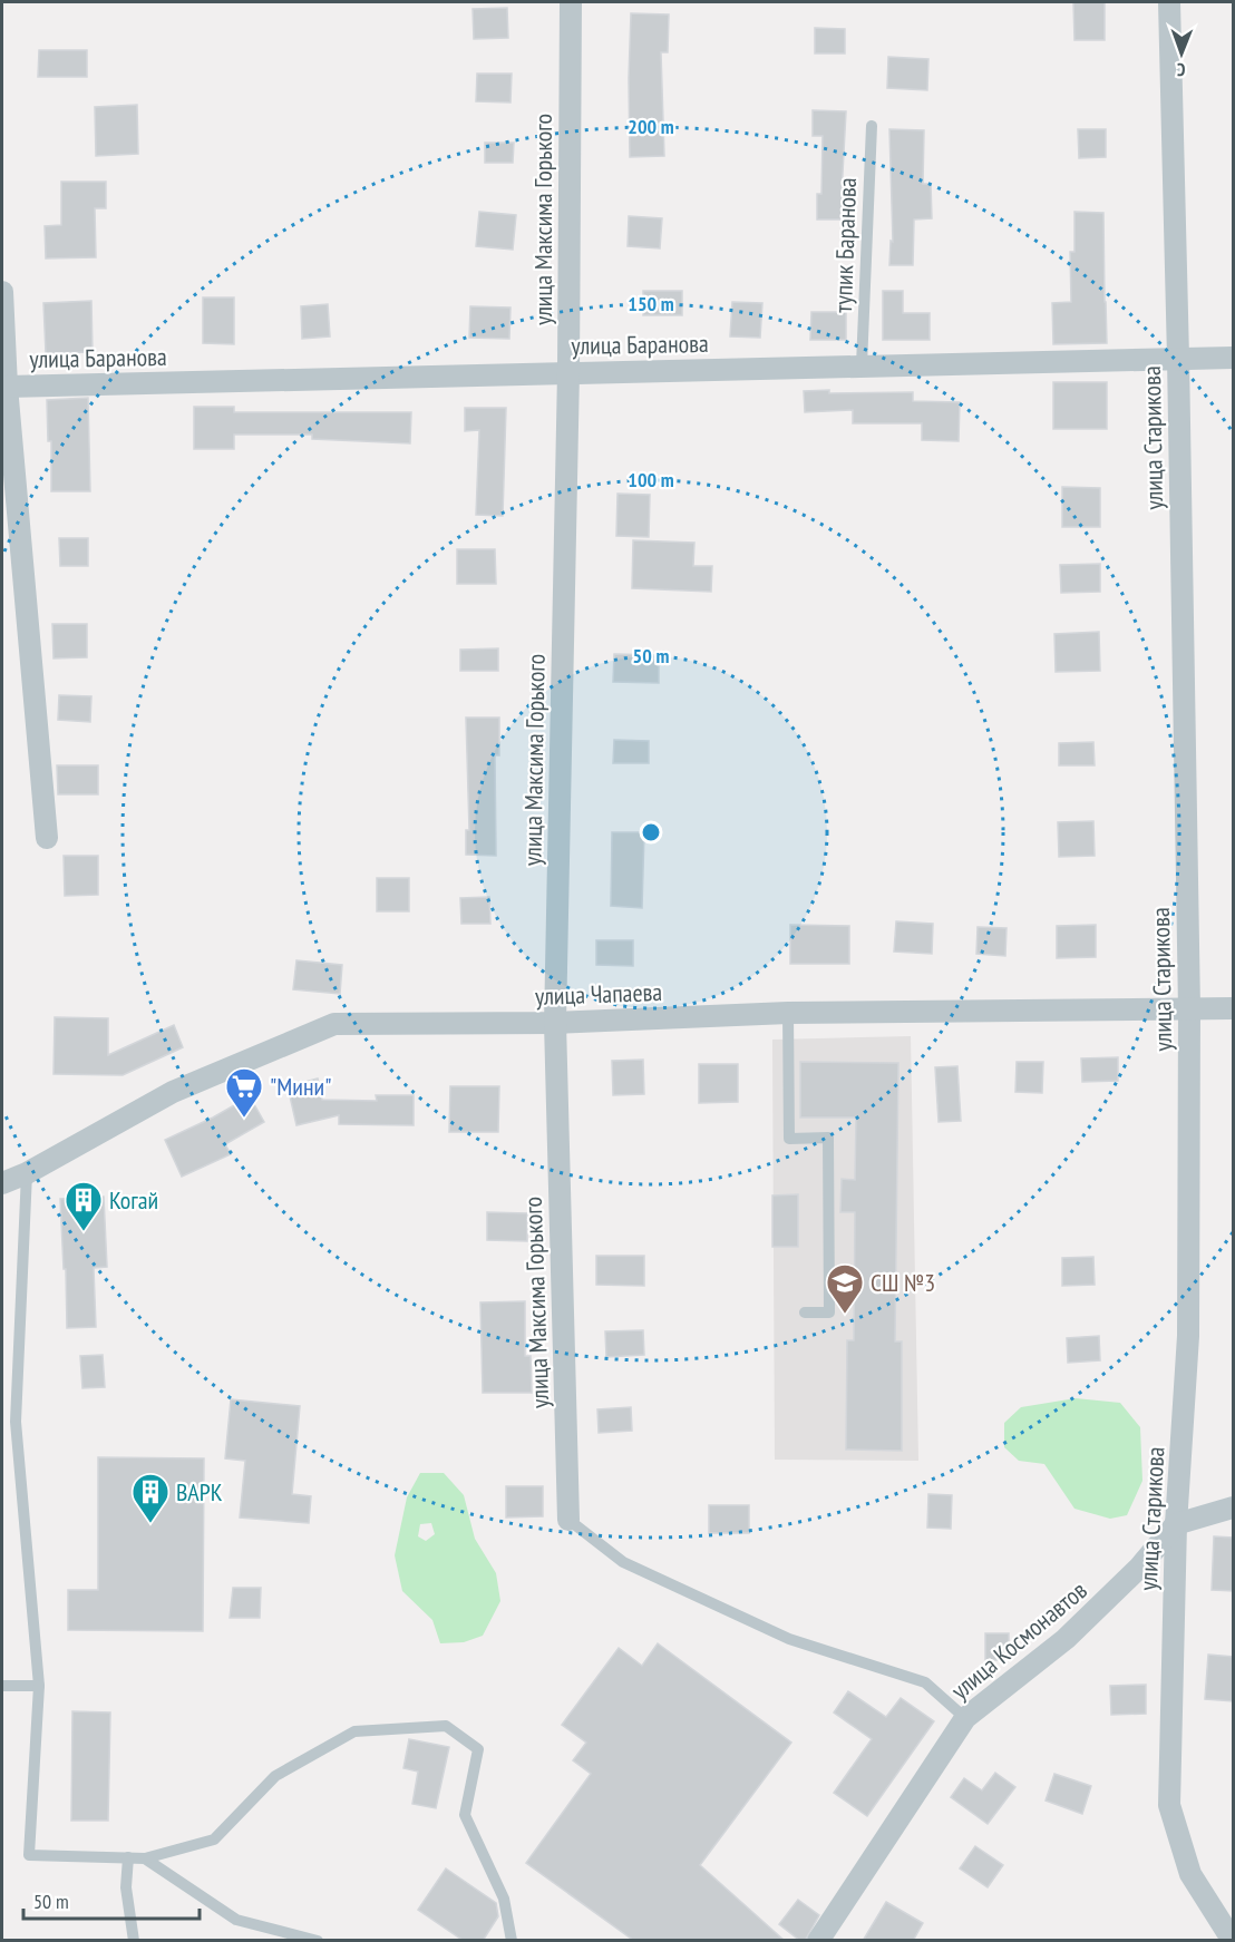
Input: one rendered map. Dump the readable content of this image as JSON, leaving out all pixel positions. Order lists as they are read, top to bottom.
{
  "streets": {
    "street": [
      "улица Максима Горького",
      "улица Баранова",
      "улица Старикова",
      "улица Чапаева",
      "улица Космонавтов"
    ],
    "lane": ["тупик Баранова"]
  },
  "crossings": [
    ["улица Максима Горького", "улица Баранова"],
    ["улица Максима Горького", "улица Чапаева"],
    ["тупик Баранова", "улица Баранова"],
    ["улица Баранова", "улица Старикова"],
    ["улица Старикова", "улица Чапаева"],
    ["улица Старикова", "улица Космонавтов"]
  ],
  "places": {
    "supermarket": ["\"Мини\""],
    "building": ["Когай", "ВАРК"],
    "school or university": ["СШ №3"]
  },
  "scale_bar": "50 m",
  "north": "bottom",
  "rings": [
    "200 m",
    "150 m",
    "100 m",
    "50 m"
  ]
}
